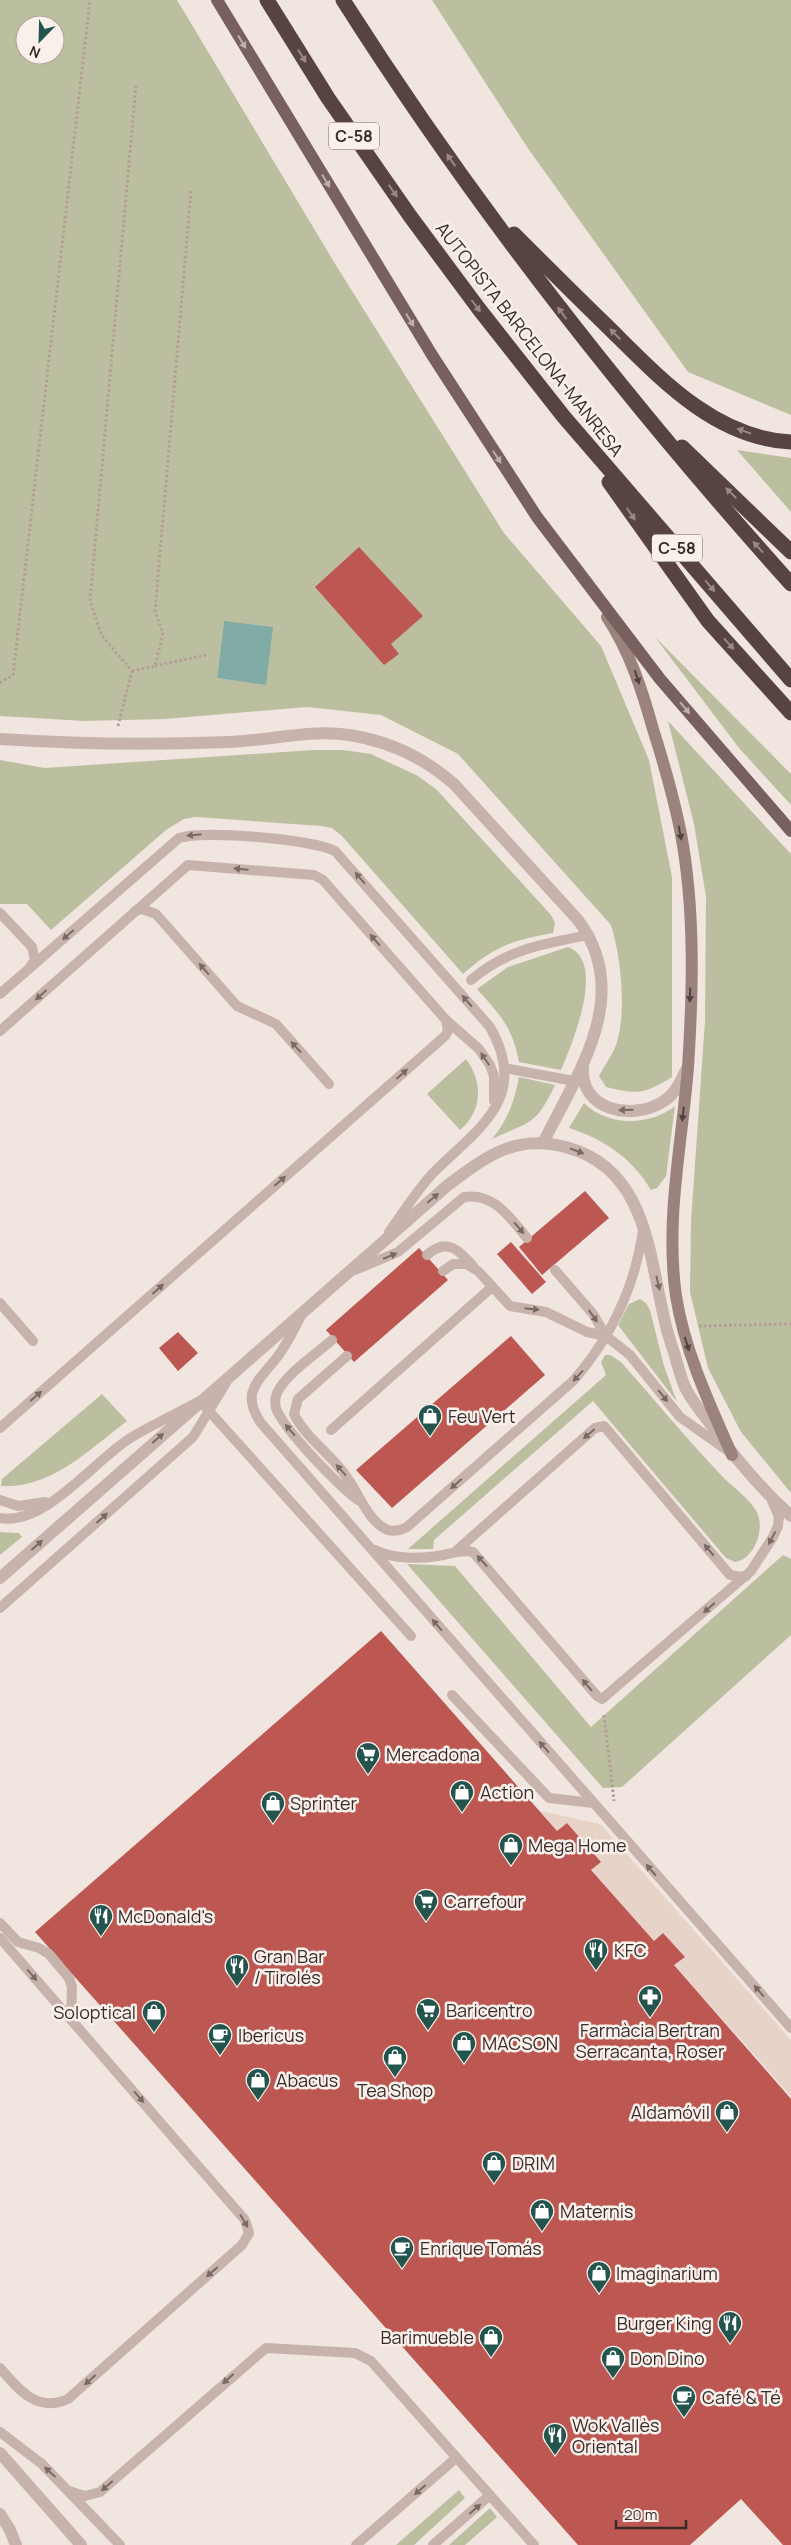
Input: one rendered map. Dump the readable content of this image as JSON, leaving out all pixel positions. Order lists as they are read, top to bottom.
{
  "streets": {
    "highway": ["C-58", "AUTOPISTA BARCELONA-MANRESA"]
  },
  "places": {
    "shop": [
      "Feu Vert",
      "Action",
      "Sprinter",
      "Mega Home",
      "Soloptical",
      "MACSON",
      "Tea Shop",
      "Abacus",
      "Aldamóvil",
      "DRIM",
      "Maternis",
      "Imaginarium",
      "Barimueble",
      "Don Dino"
    ],
    "supermarket": ["Mercadona", "Carrefour", "Baricentro"],
    "restaurant": [
      "McDonald's",
      "KFC",
      "Gran Bar / Tirolés",
      "Burger King",
      "Wok Vallès Oriental"
    ],
    "pharmacy": ["Farmàcia Bertran Serracanta, Roser"],
    "cafe": ["Ibericus", "Enrique Tomás", "Café & Té"]
  },
  "scale_bar": "20 m",
  "north": "bottom left"
}
